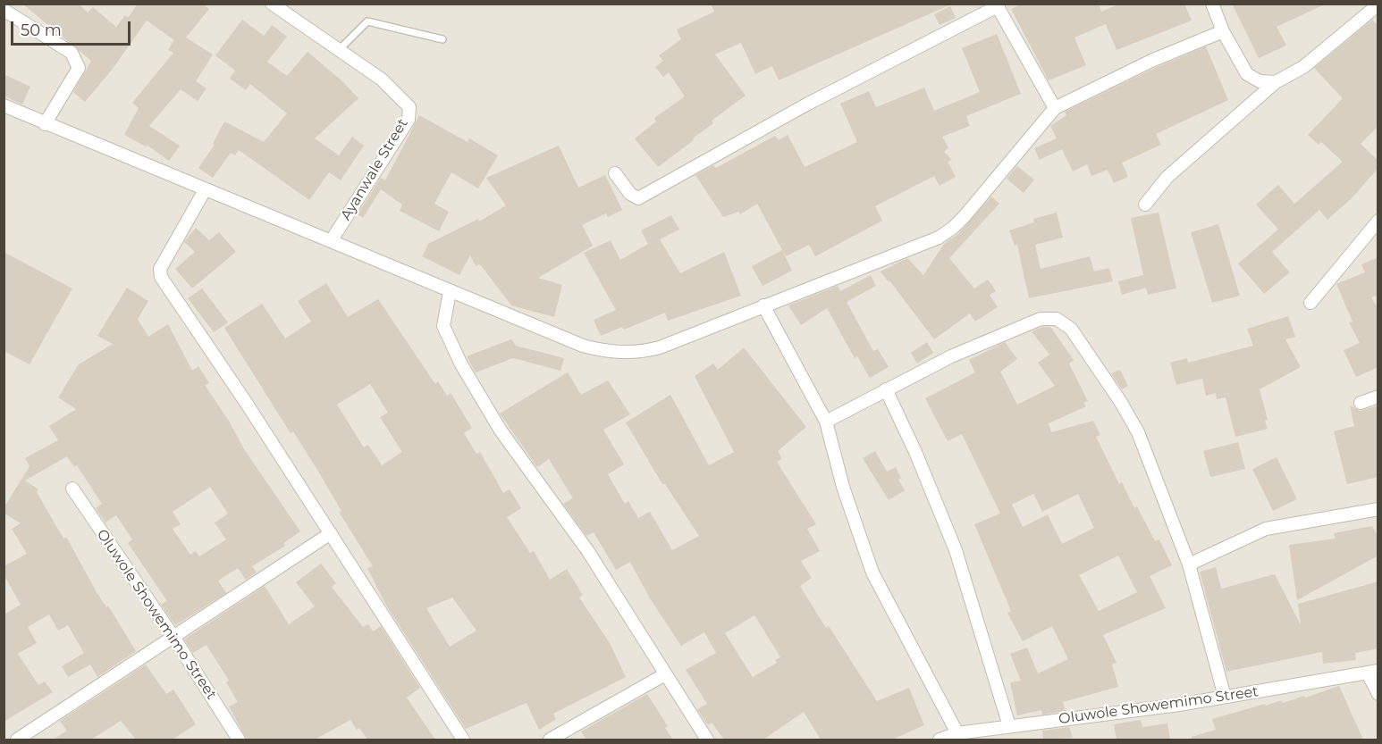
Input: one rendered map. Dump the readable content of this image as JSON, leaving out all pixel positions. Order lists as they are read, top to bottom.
{
  "streets": {
    "street": ["Ayanwale Street", "Oluwole Showemimo Street"]
  },
  "scale_bar": "50 m"
}
